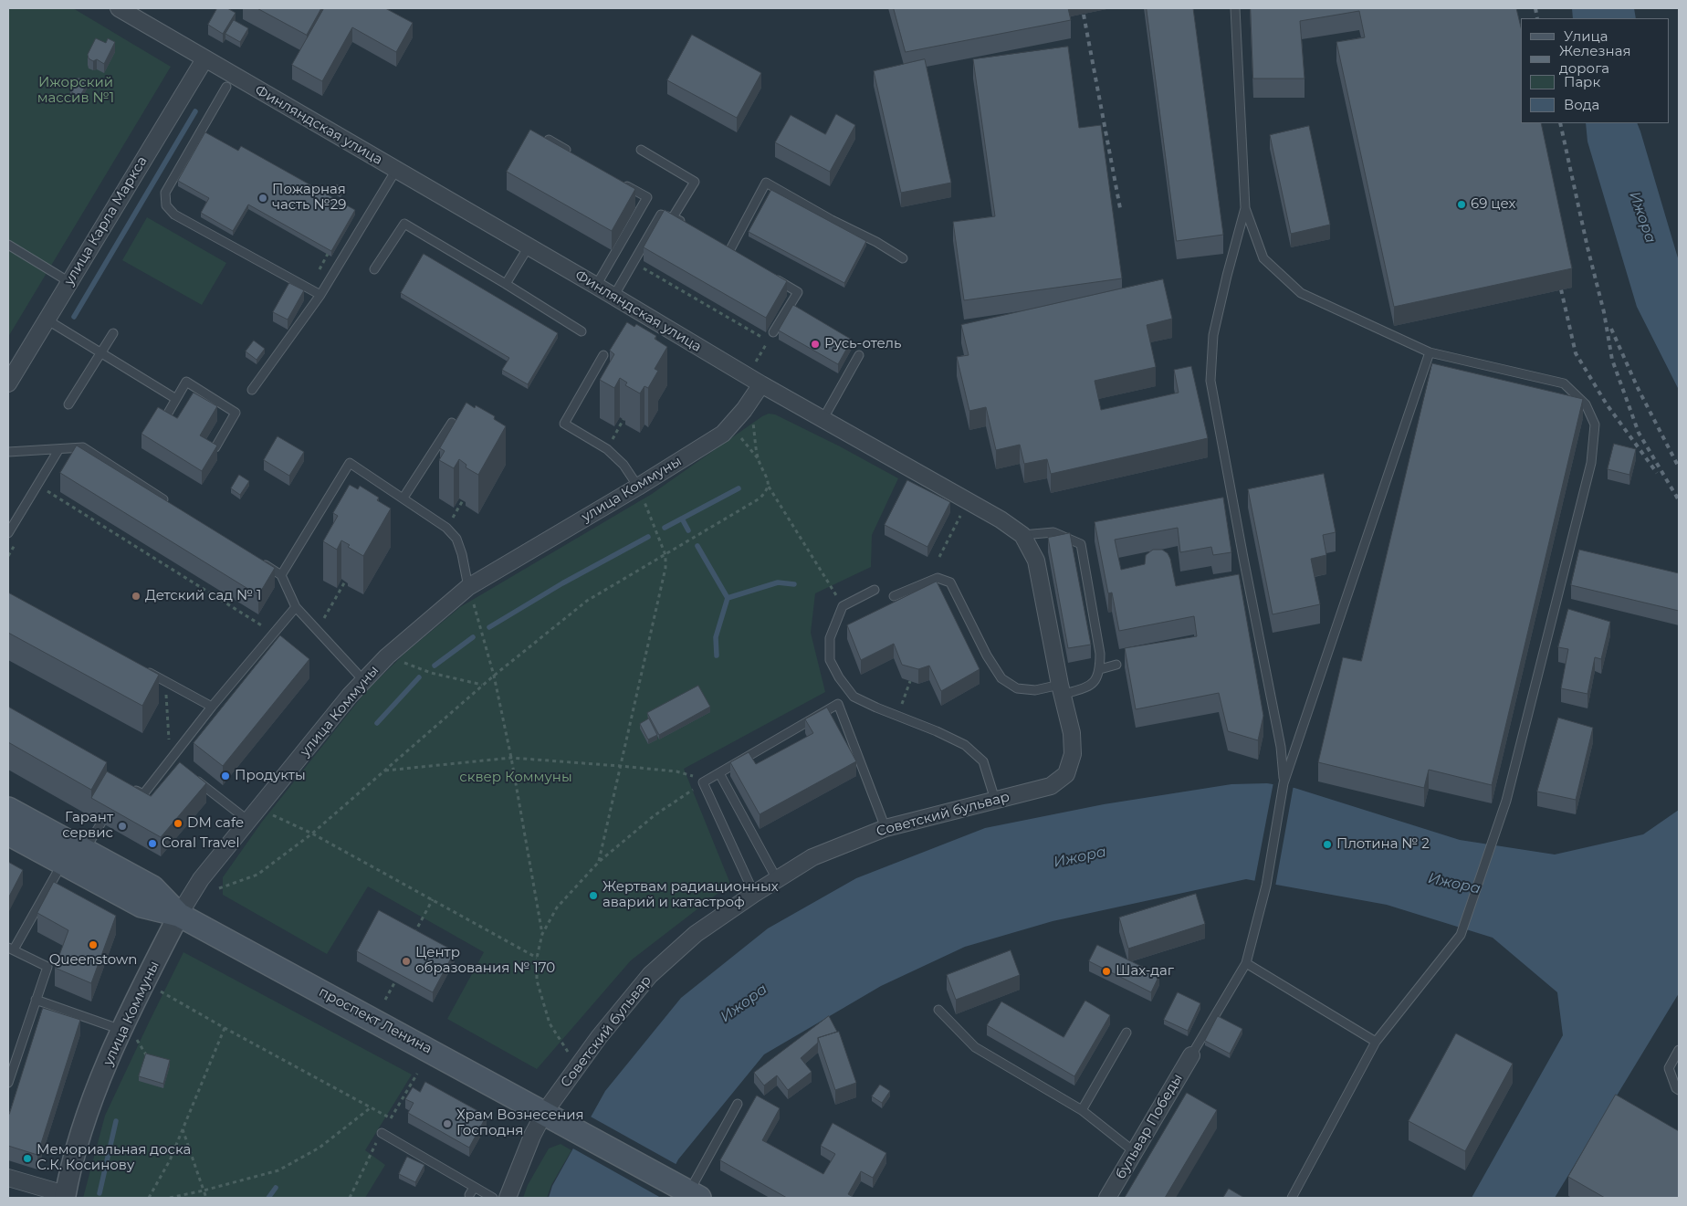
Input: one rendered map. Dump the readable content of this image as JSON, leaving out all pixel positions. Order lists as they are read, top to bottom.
{
  "streets": {
    "main road": ["проспект Ленина"],
    "street": [
      "Финляндская улица",
      "улица Карла Маркса",
      "улица Коммуны",
      "Советский бульвар",
      "бульвар Победы"
    ]
  },
  "crossings": [
    ["Финляндская улица", "улица Карла Маркса"],
    ["Финляндская улица", "улица Коммуны"],
    ["Финляндская улица", "Советский бульвар"],
    ["улица Коммуны", "проспект Ленина"],
    ["Советский бульвар", "проспект Ленина"]
  ],
  "water": ["Ижора"],
  "parks": ["Ижорский массив №1", "сквер Коммуны"],
  "places": [
    "Пожарная часть №29",
    "69 цех",
    "Русь-отель",
    "Детский сад № 1",
    "Продукты",
    "DM cafe",
    "Гарант сервис",
    "Coral Travel",
    "Плотина № 2",
    "Жертвам радиационных аварий и катастроф",
    "Queenstown",
    "Центр образования № 170",
    "Шах-даг",
    "Храм Вознесения Господня",
    "Мемориальная доска С.К. Косинову"
  ],
  "legend": [
    "Улица",
    "Железная дорога",
    "Парк",
    "Вода"
  ]
}
